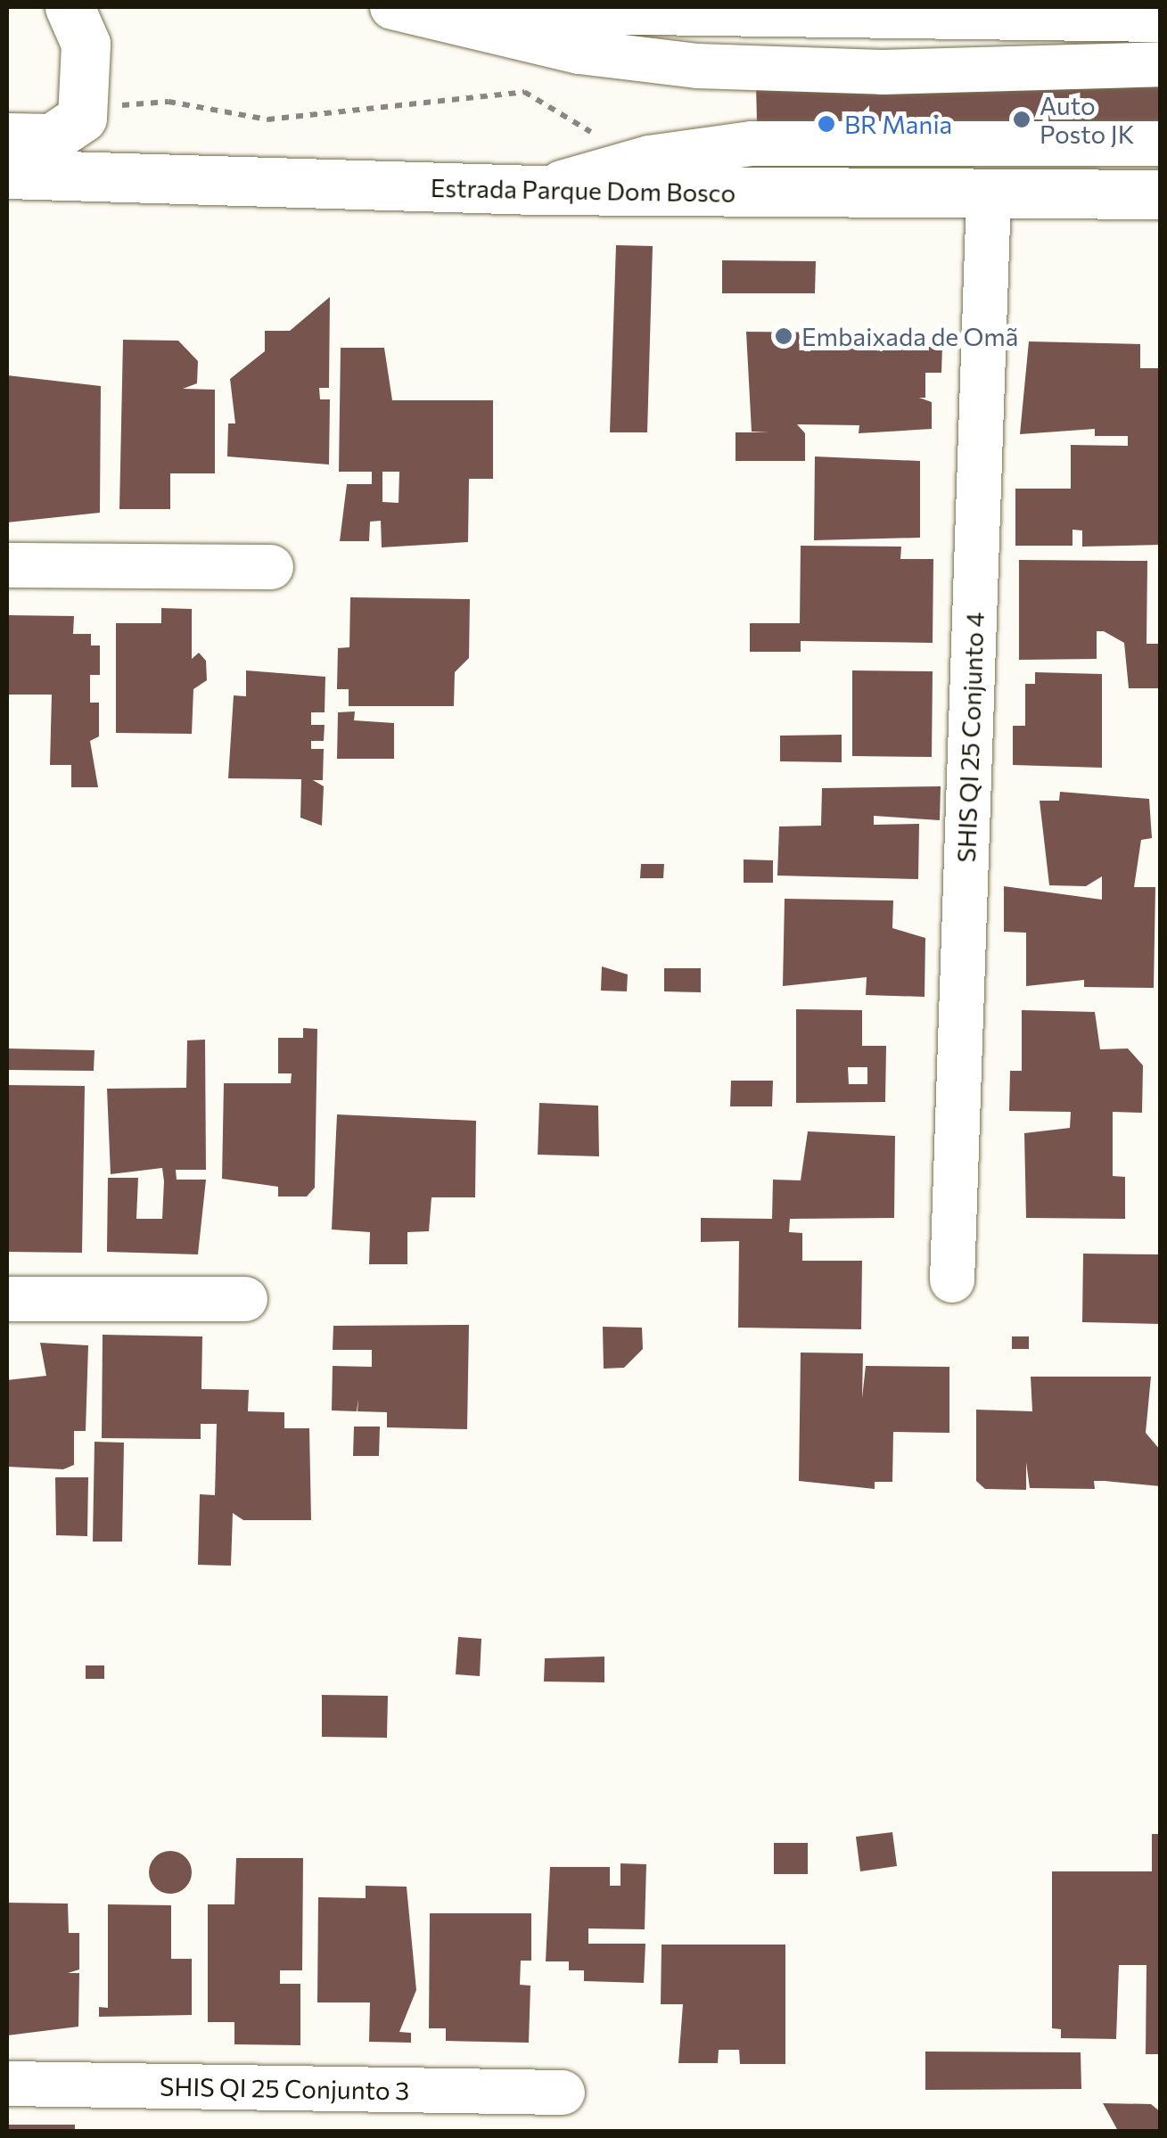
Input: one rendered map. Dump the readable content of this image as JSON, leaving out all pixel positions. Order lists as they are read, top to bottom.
{
  "streets": {
    "main road": ["Estrada Parque Dom Bosco"],
    "street": ["SHIS QI 25 Conjunto 4", "SHIS QI 25 Conjunto 3"]
  },
  "crossings": [
    ["Estrada Parque Dom Bosco", "SHIS QI 25 Conjunto 4"]
  ],
  "places": ["Auto Posto JK", "BR Mania", "Embaixada de Omã"]
}
